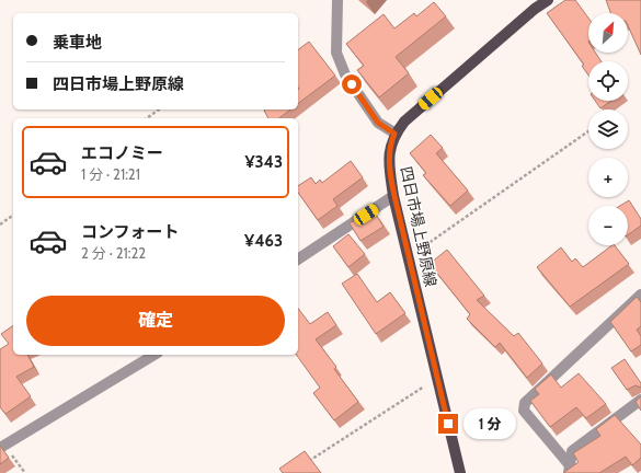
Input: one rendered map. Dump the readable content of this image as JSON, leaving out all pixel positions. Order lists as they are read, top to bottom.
{
  "streets": {
    "main road": ["四日市場上野原線"]
  },
  "north": "top right",
  "page": {
    "map_buttons": ["+", "−"],
    "banner": ["乗車地", "四日市場上野原線"],
    "list": [
      {
        "name": "エコノミー",
        "note": "1 分 · 21:21",
        "value": "¥343"
      },
      {
        "name": "コンフォート",
        "note": "2 分 · 21:22",
        "value": "¥463"
      }
    ],
    "buttons": "確定",
    "bubble": "1 分"
  }
}
